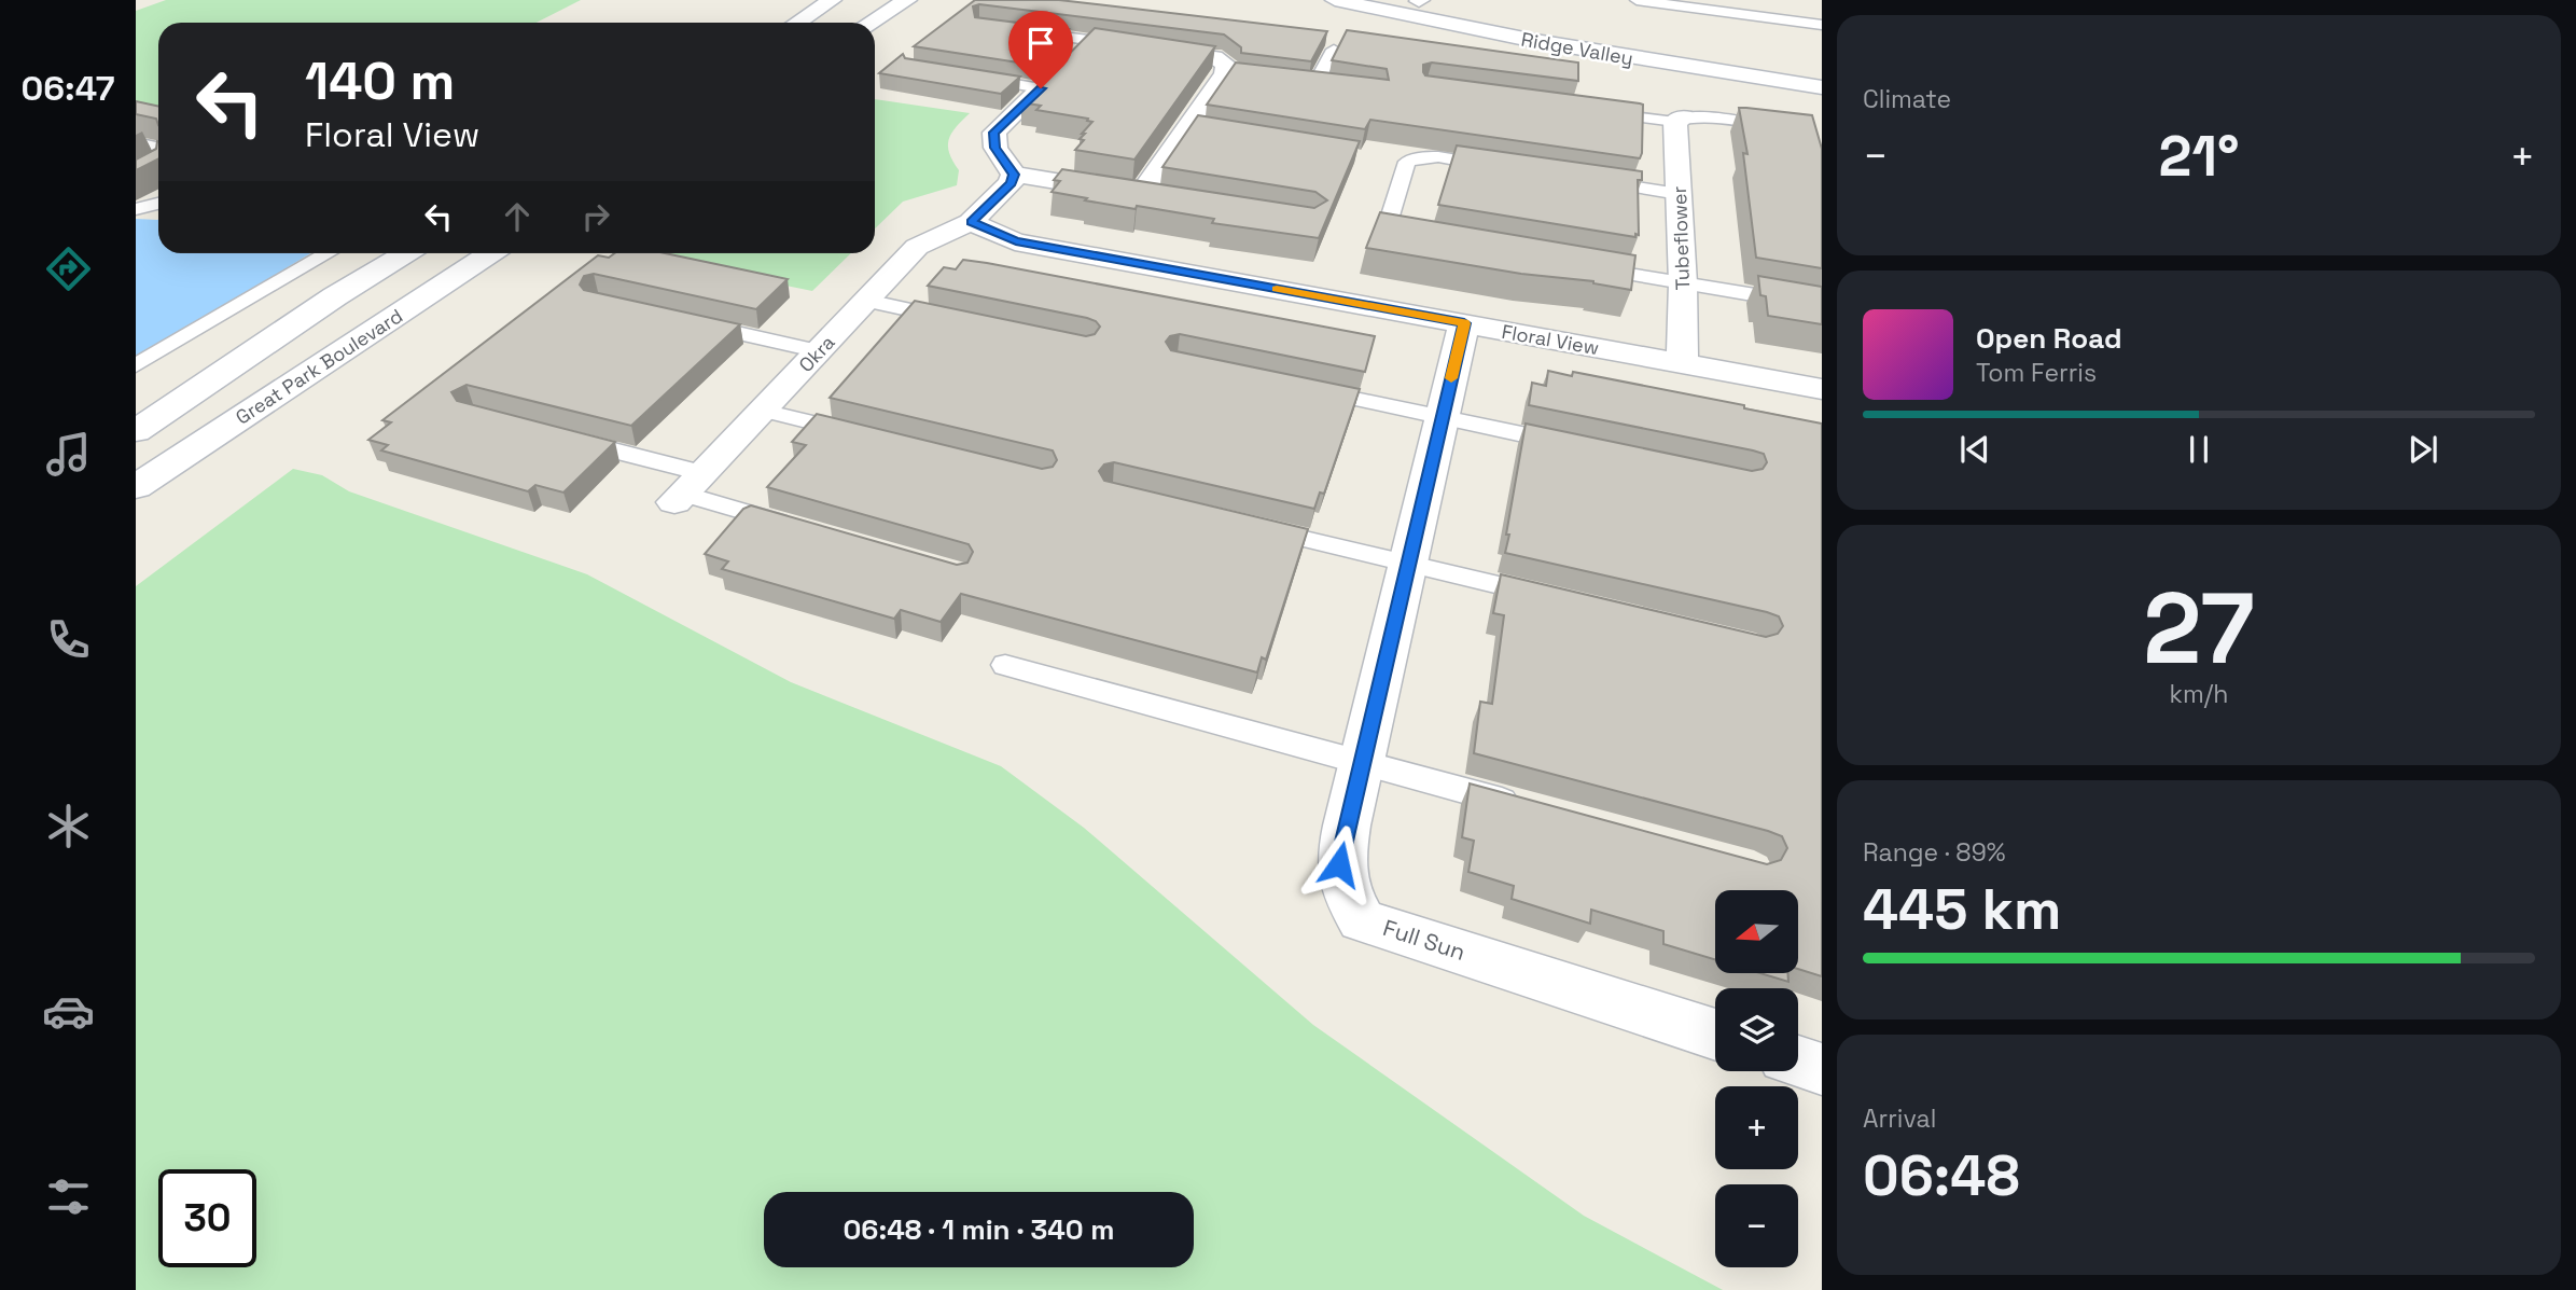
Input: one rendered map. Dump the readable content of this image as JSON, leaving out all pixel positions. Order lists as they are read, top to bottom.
{
  "streets": {
    "street": [
      "Ridge Valley",
      "Tubeflower",
      "Floral View",
      "Okra",
      "Great Park Boulevard",
      "Full Sun"
    ]
  },
  "crossings": [
    ["Tubeflower", "Floral View"],
    ["Floral View", "Okra"],
    ["Floral View", "Full Sun"]
  ],
  "north": "left",
  "page": {
    "tabs": "06:47",
    "tile": [
      "Climate",
      ["27", "km/h"],
      ["Range · 89%", "445 km"],
      ["Arrival", "06:48"]
    ],
    "turn": ["140 m", "Floral View"],
    "heat": ["−", "21°", "+"],
    "song": ["Open Road", "Tom Ferris"],
    "map_buttons": ["+", "−"],
    "limit": "30",
    "trip": "06:48 · 1 min · 340 m"
  }
}
